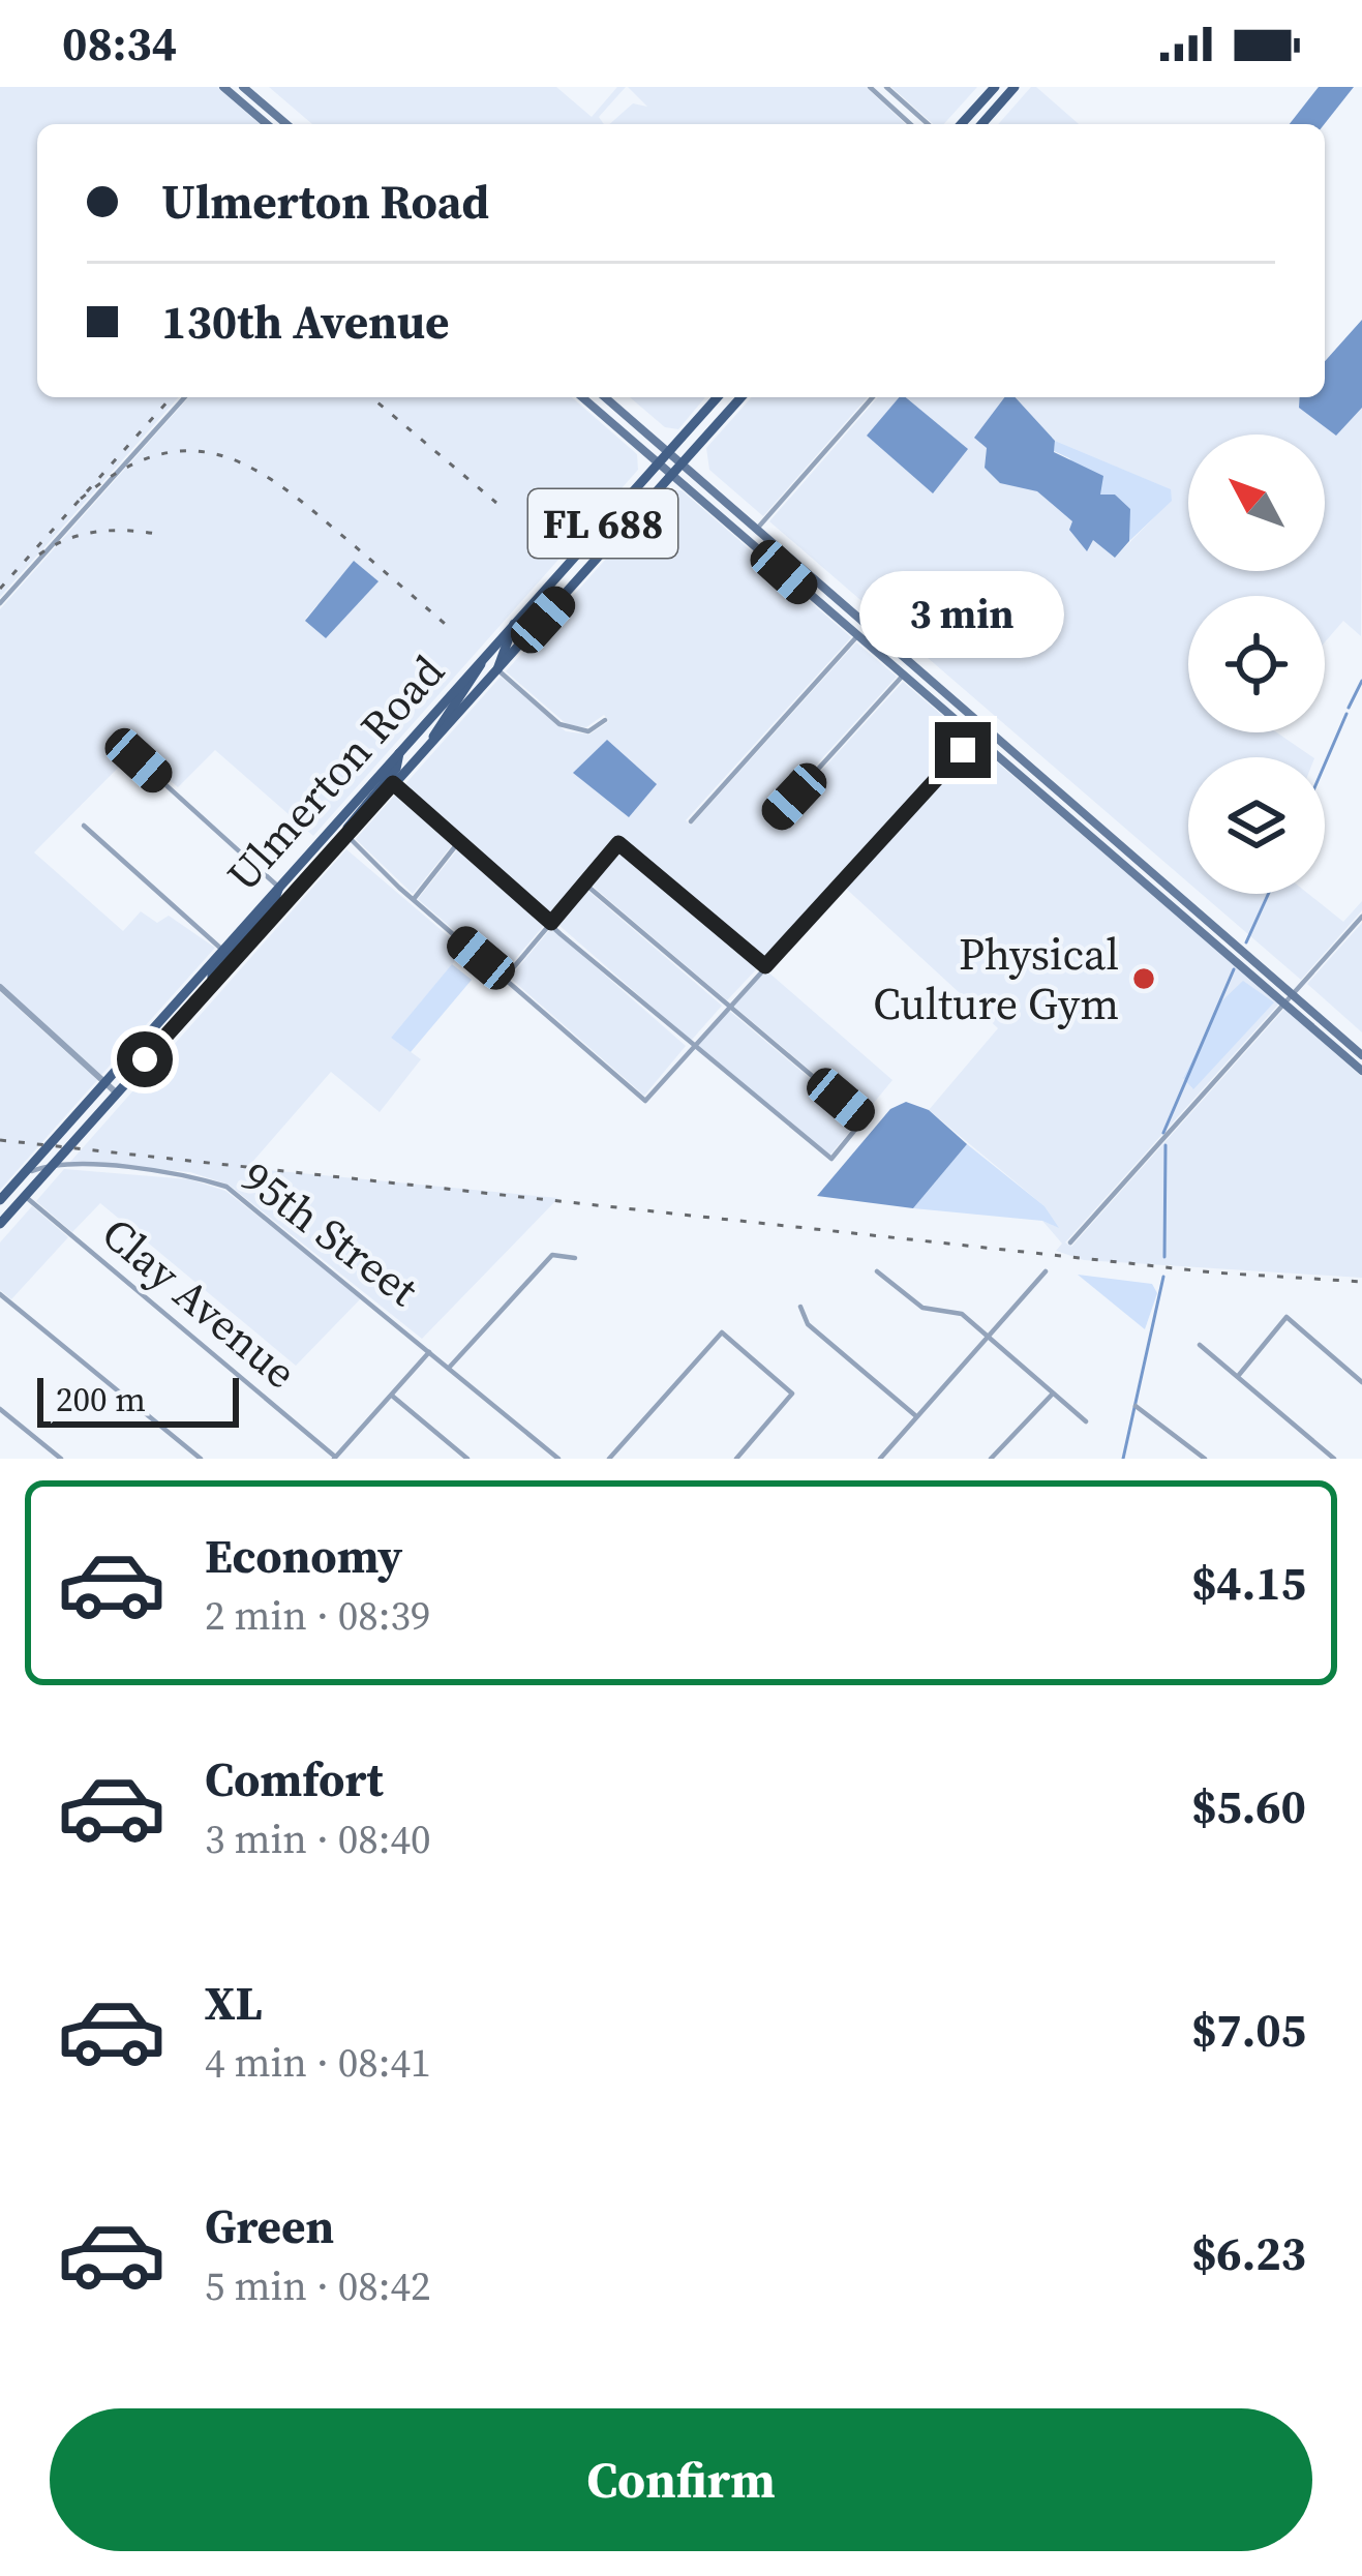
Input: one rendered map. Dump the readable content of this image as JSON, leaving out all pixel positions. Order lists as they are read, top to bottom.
{
  "streets": {
    "main road": ["FL 688", "Ulmerton Road"],
    "street": ["95th Street", "Clay Avenue"]
  },
  "crossings": [
    ["Ulmerton Road", "95th Street"],
    ["Ulmerton Road", "Clay Avenue"]
  ],
  "places": ["Physical Culture Gym"],
  "scale_bar": "200 m",
  "north": "top left",
  "page": {
    "status": "08:34",
    "banner": ["Ulmerton Road", "130th Avenue"],
    "bubble": "3 min",
    "scale": "200 m",
    "list": [
      {
        "name": "Economy",
        "note": "2 min · 08:39",
        "value": "$4.15"
      },
      {
        "name": "Comfort",
        "note": "3 min · 08:40",
        "value": "$5.60"
      },
      {
        "name": "XL",
        "note": "4 min · 08:41",
        "value": "$7.05"
      },
      {
        "name": "Green",
        "note": "5 min · 08:42",
        "value": "$6.23"
      }
    ],
    "buttons": "Confirm"
  }
}
